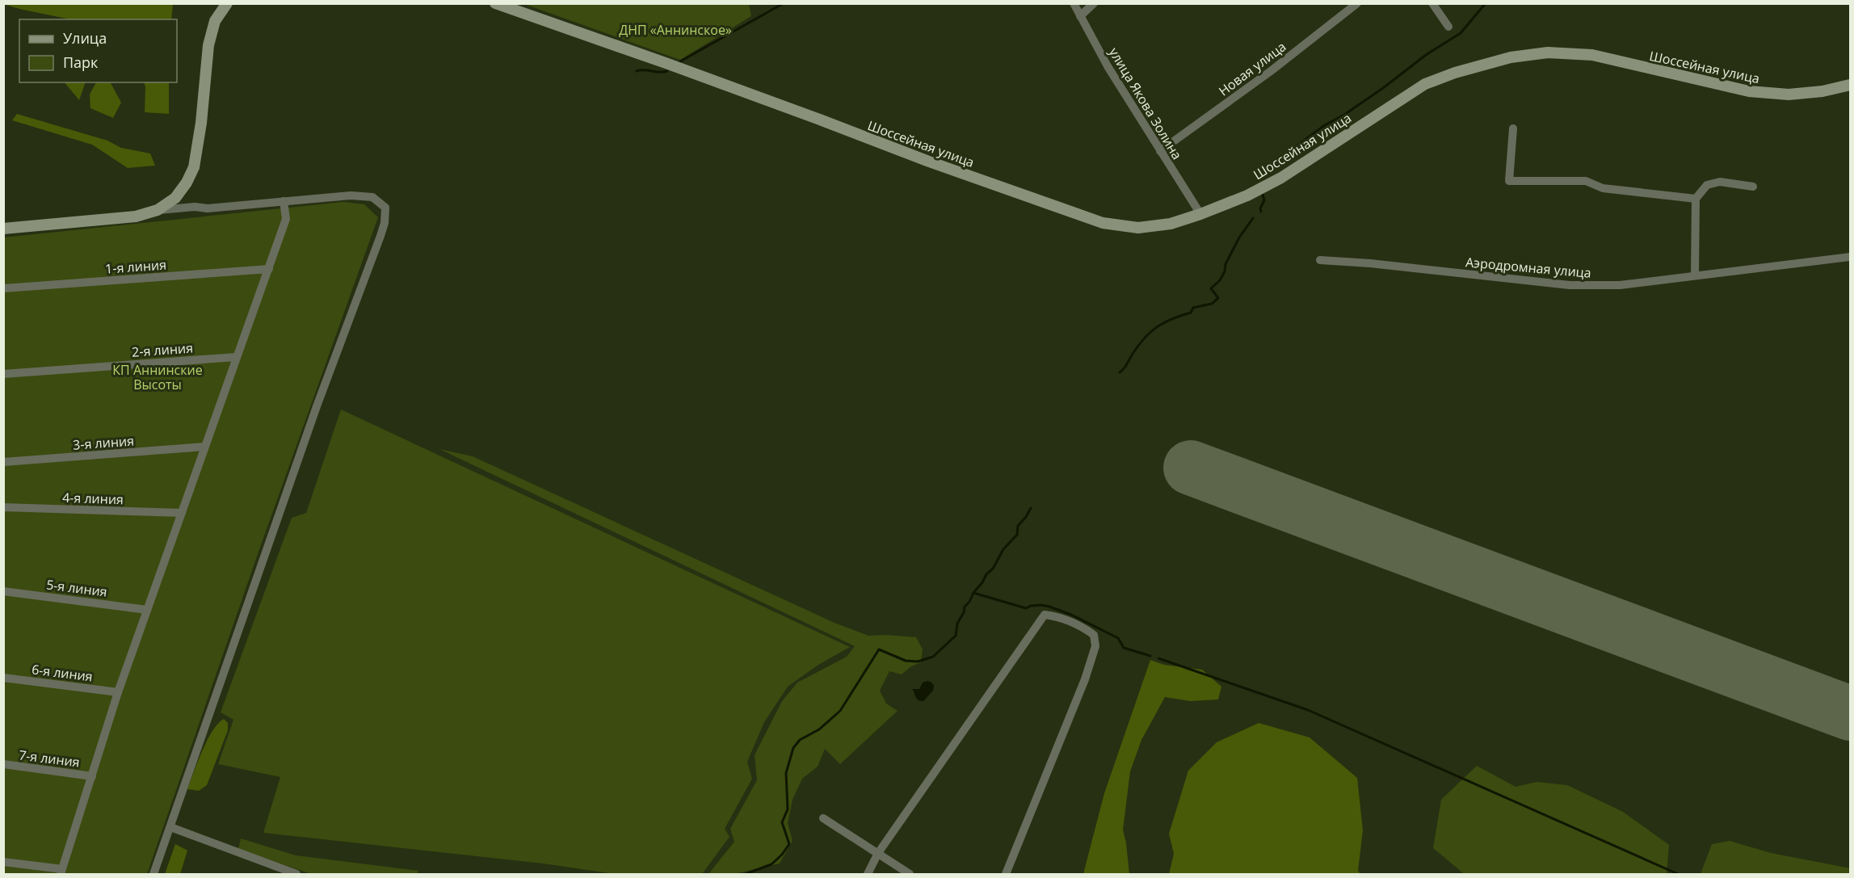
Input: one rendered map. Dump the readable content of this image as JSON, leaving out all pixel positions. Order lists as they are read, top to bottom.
{
  "streets": {
    "main road": ["Шоссейная улица"],
    "street": [
      "Новая улица",
      "улица Якова Золина",
      "1-я линия",
      "Аэродромная улица",
      "2-я линия",
      "3-я линия",
      "4-я линия",
      "5-я линия",
      "6-я линия",
      "7-я линия"
    ]
  },
  "crossings": [
    ["Шоссейная улица", "улица Якова Золина"],
    ["Новая улица", "улица Якова Золина"]
  ],
  "parks": ["ДНП «Аннинское»", "КП Аннинские Высоты"],
  "legend": ["Улица", "Парк"]
}
